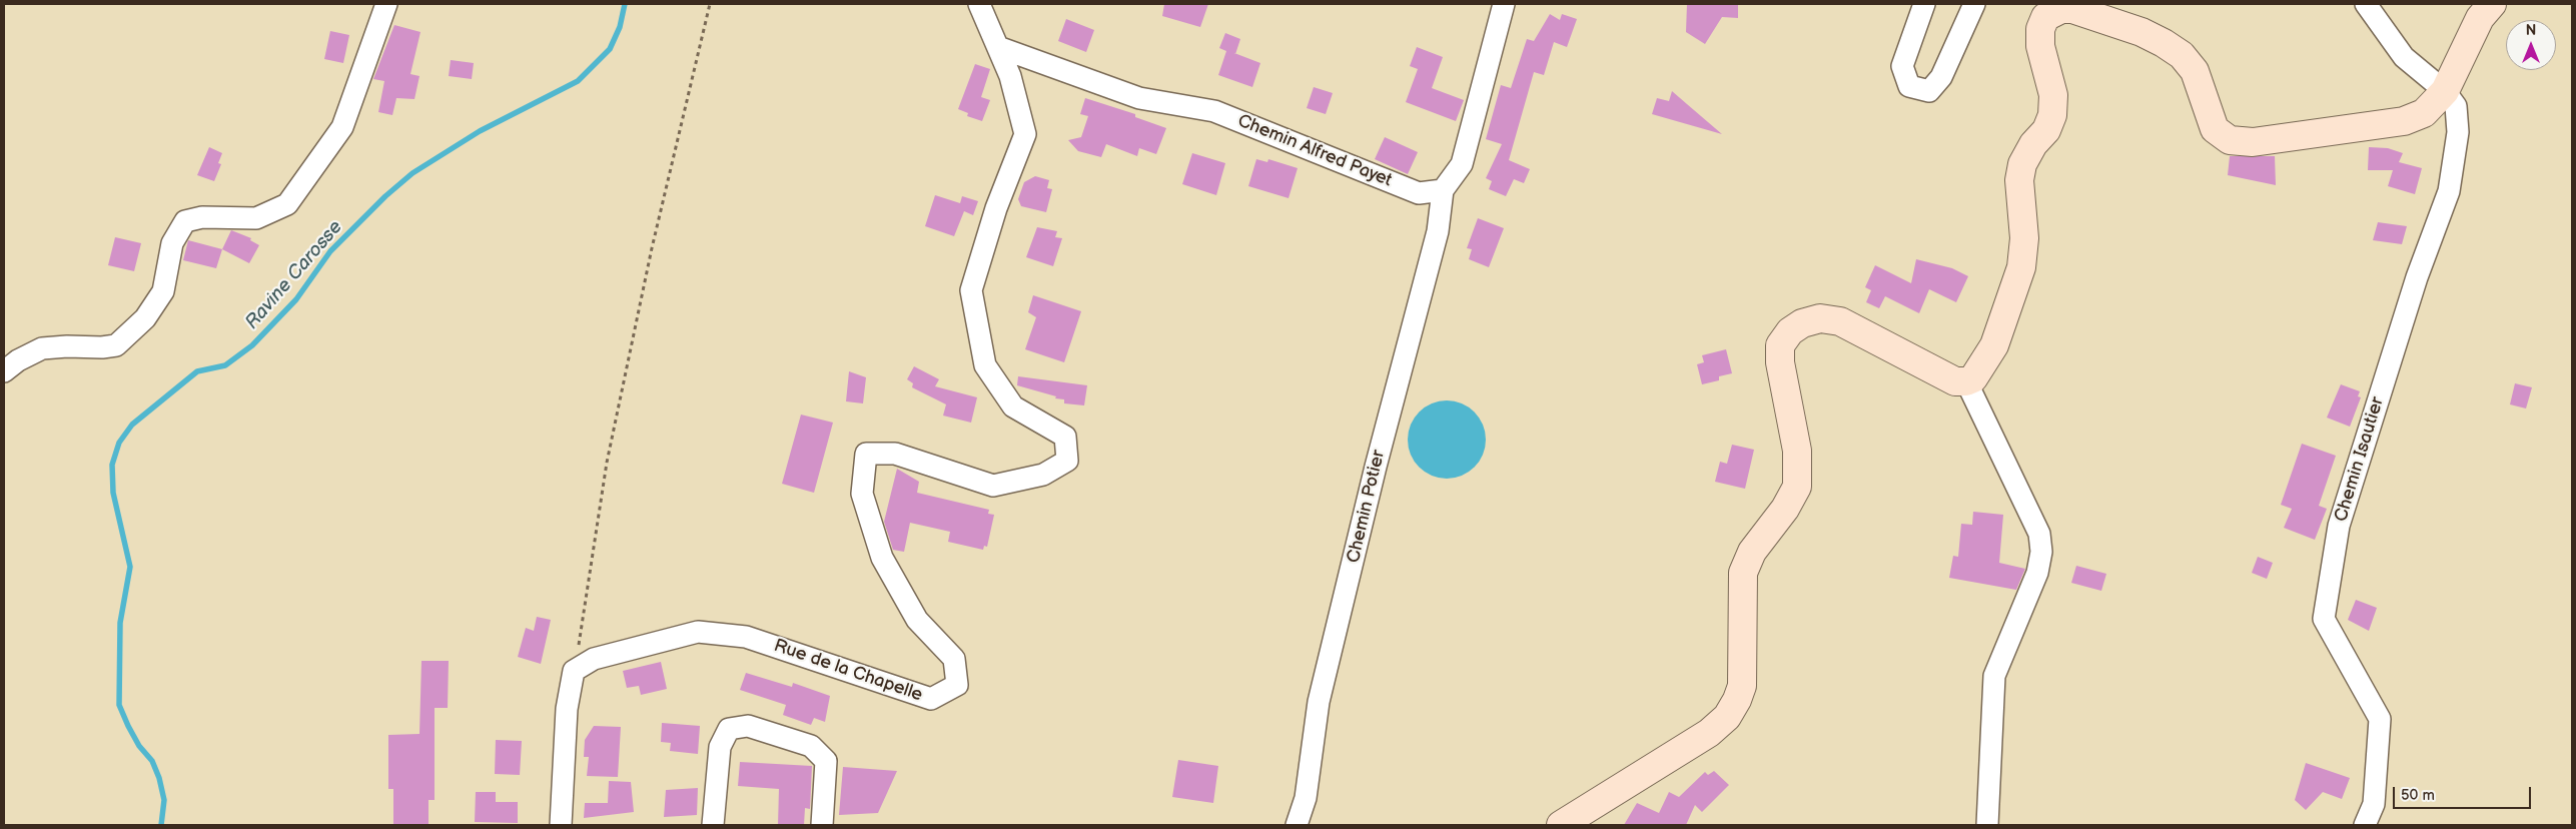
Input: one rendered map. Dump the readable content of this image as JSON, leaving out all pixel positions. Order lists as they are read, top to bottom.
{
  "streets": {
    "street": [
      "Chemin Alfred Payet",
      "Chemin Isautier",
      "Chemin Potier",
      "Rue de la Chapelle"
    ]
  },
  "crossings": [
    ["Chemin Alfred Payet", "Chemin Potier"],
    ["Chemin Alfred Payet", "Rue de la Chapelle"]
  ],
  "water": ["Ravine Carosse"],
  "scale_bar": "50 m",
  "north": "top"
}
